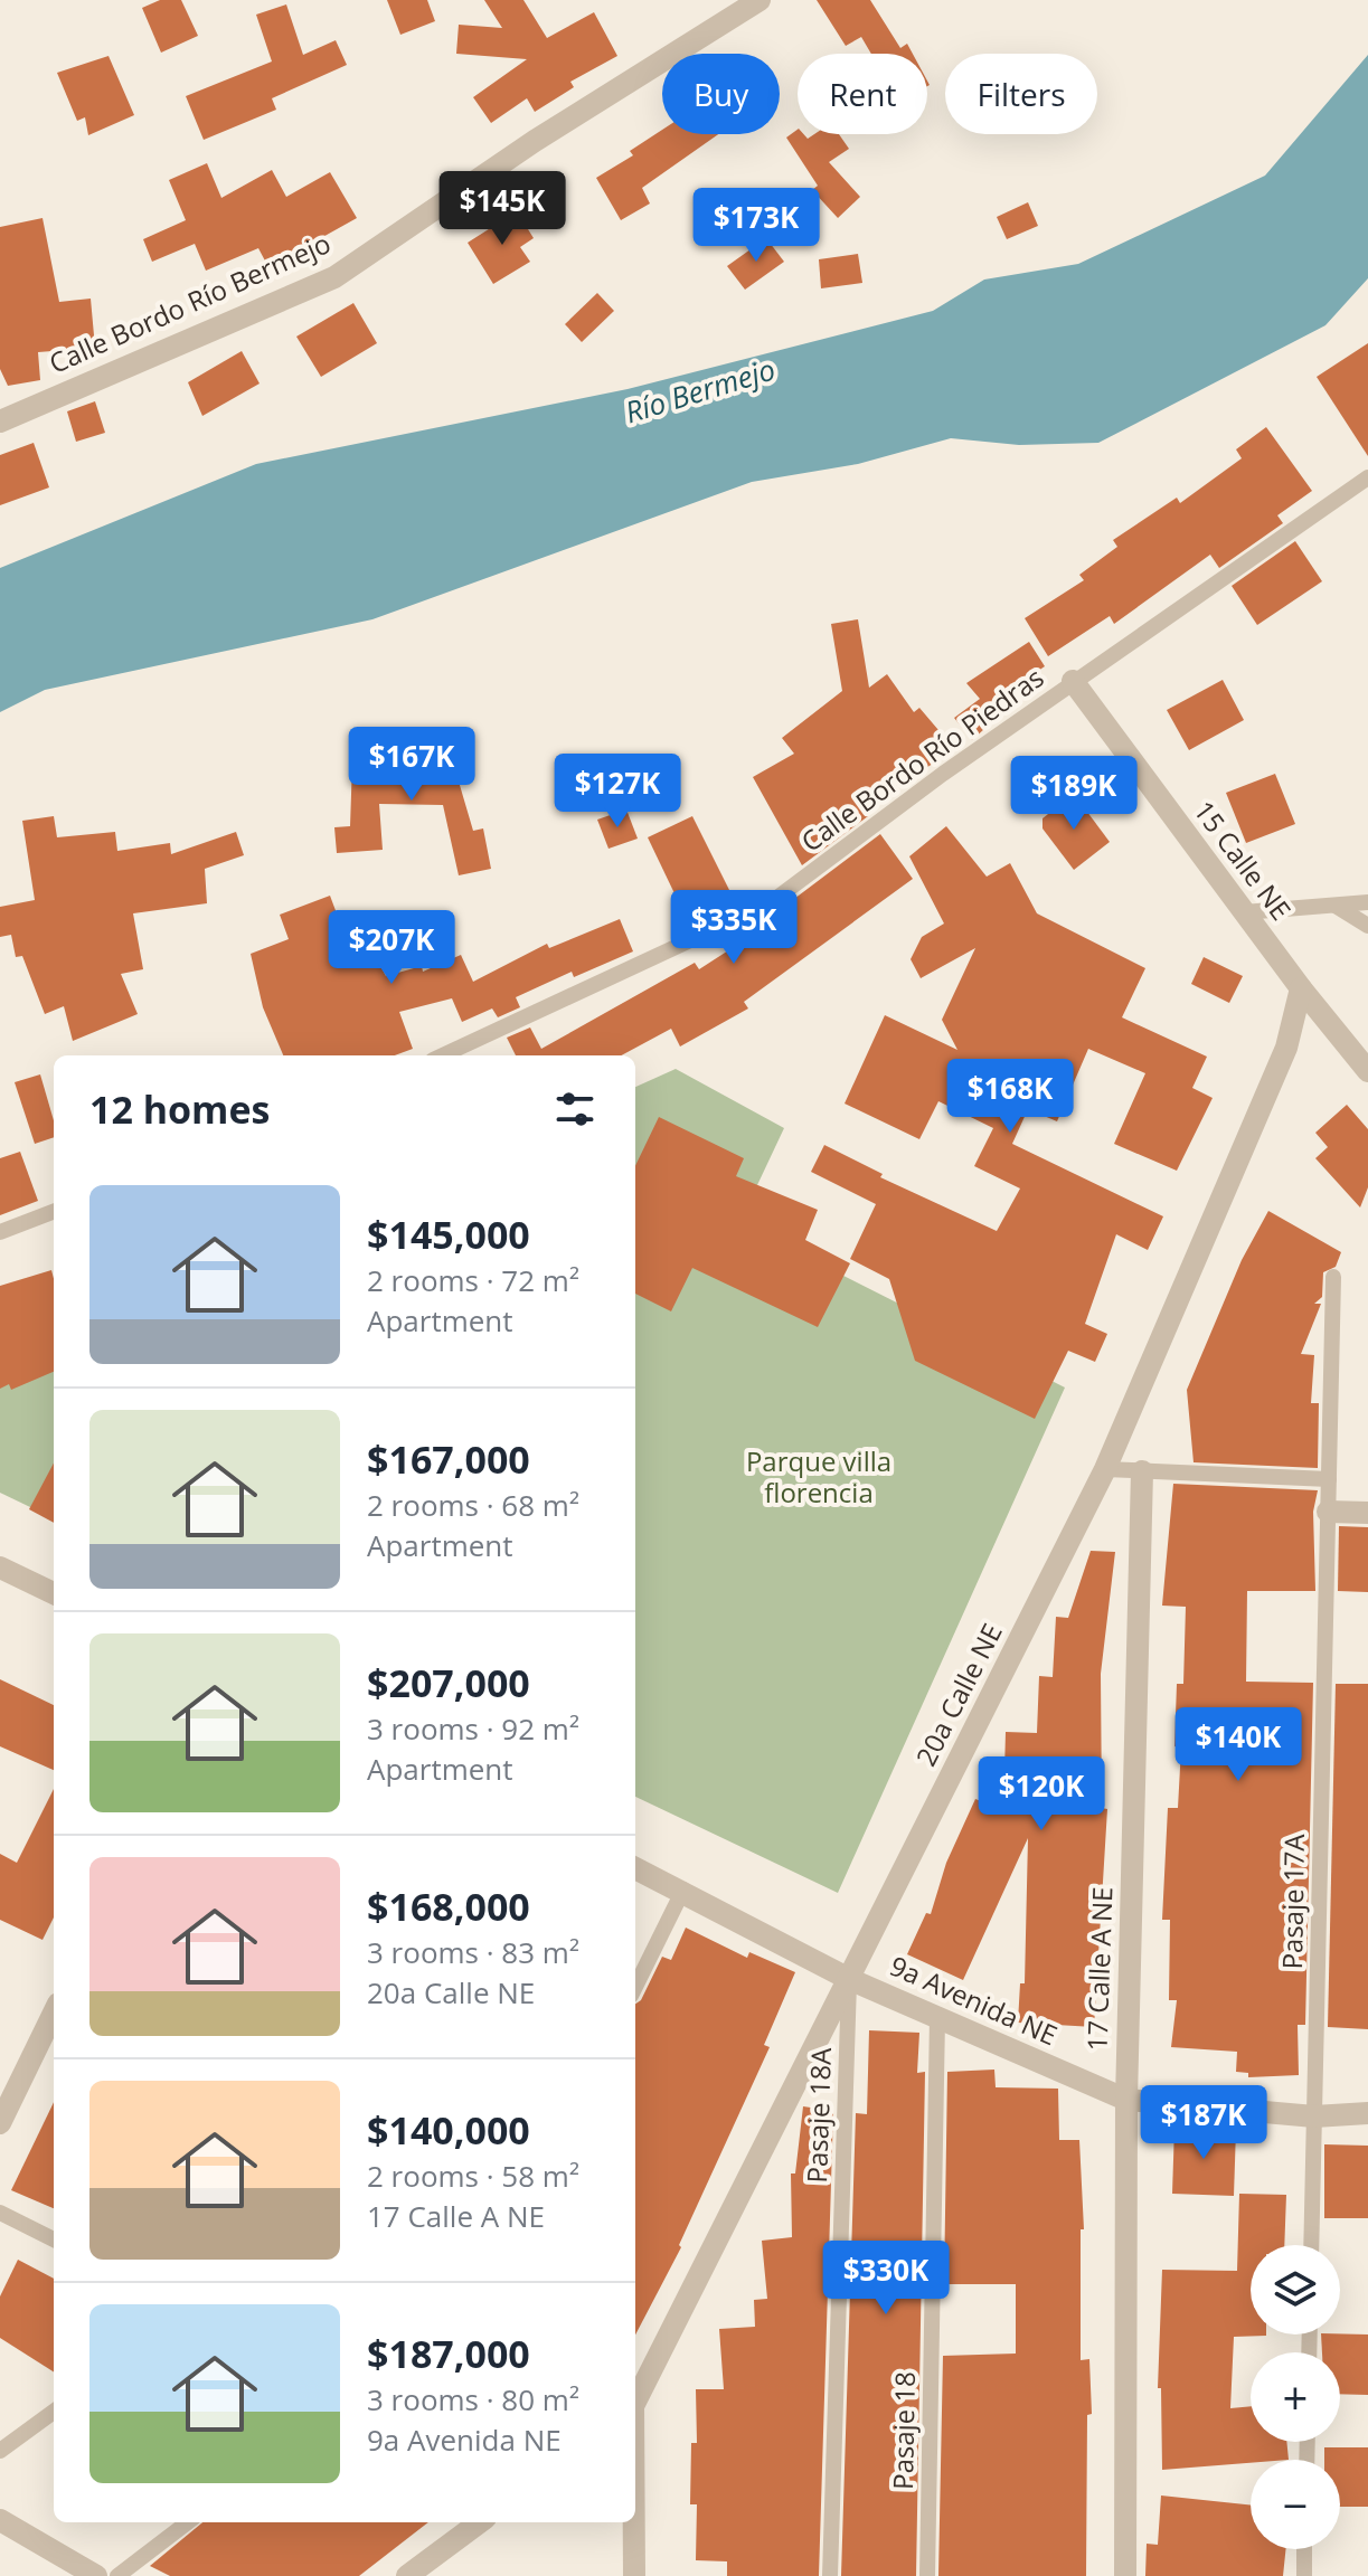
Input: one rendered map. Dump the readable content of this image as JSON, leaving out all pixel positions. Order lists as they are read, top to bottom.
{
  "streets": {
    "street": [
      "Calle Bordo Río Bermejo",
      "15 Calle NE",
      "20a Calle NE",
      "17 Calle A NE",
      "9a Avenida NE"
    ],
    "lane": [
      "Calle Bordo Río Piedras",
      "Pasaje 17A",
      "Pasaje 18A",
      "Pasaje 18"
    ]
  },
  "crossings": [
    ["Calle Bordo Río Piedras", "15 Calle NE"],
    ["15 Calle NE", "20a Calle NE"],
    ["20a Calle NE", "9a Avenida NE"],
    ["20a Calle NE", "Pasaje 18A"],
    ["Pasaje 17A", "9a Avenida NE"],
    ["17 Calle A NE", "9a Avenida NE"],
    ["9a Avenida NE", "Pasaje 18A"],
    ["9a Avenida NE", "Pasaje 18"]
  ],
  "water": ["Río Bermejo"],
  "parks": ["Parque villa florencia"],
  "page": {
    "chip": ["Buy", "Rent", "Filters"],
    "price": [
      "$145K",
      "$173K",
      "$167K",
      "$127K",
      "$189K",
      "$335K",
      "$207K",
      "$168K",
      "$140K",
      "$120K",
      "$187K",
      "$330K"
    ],
    "heading": "12 homes",
    "list": [
      {
        "name": "$145,000",
        "note": "2 rooms · 72 m² · Apartment"
      },
      {
        "name": "$167,000",
        "note": "2 rooms · 68 m² · Apartment"
      },
      {
        "name": "$207,000",
        "note": "3 rooms · 92 m² · Apartment"
      },
      {
        "name": "$168,000",
        "note": "3 rooms · 83 m² · 20a Calle NE"
      },
      {
        "name": "$140,000",
        "note": "2 rooms · 58 m² · 17 Calle A NE"
      },
      {
        "name": "$187,000",
        "note": "3 rooms · 80 m² · 9a Avenida NE"
      }
    ],
    "map_buttons": ["+", "−"]
  }
}
